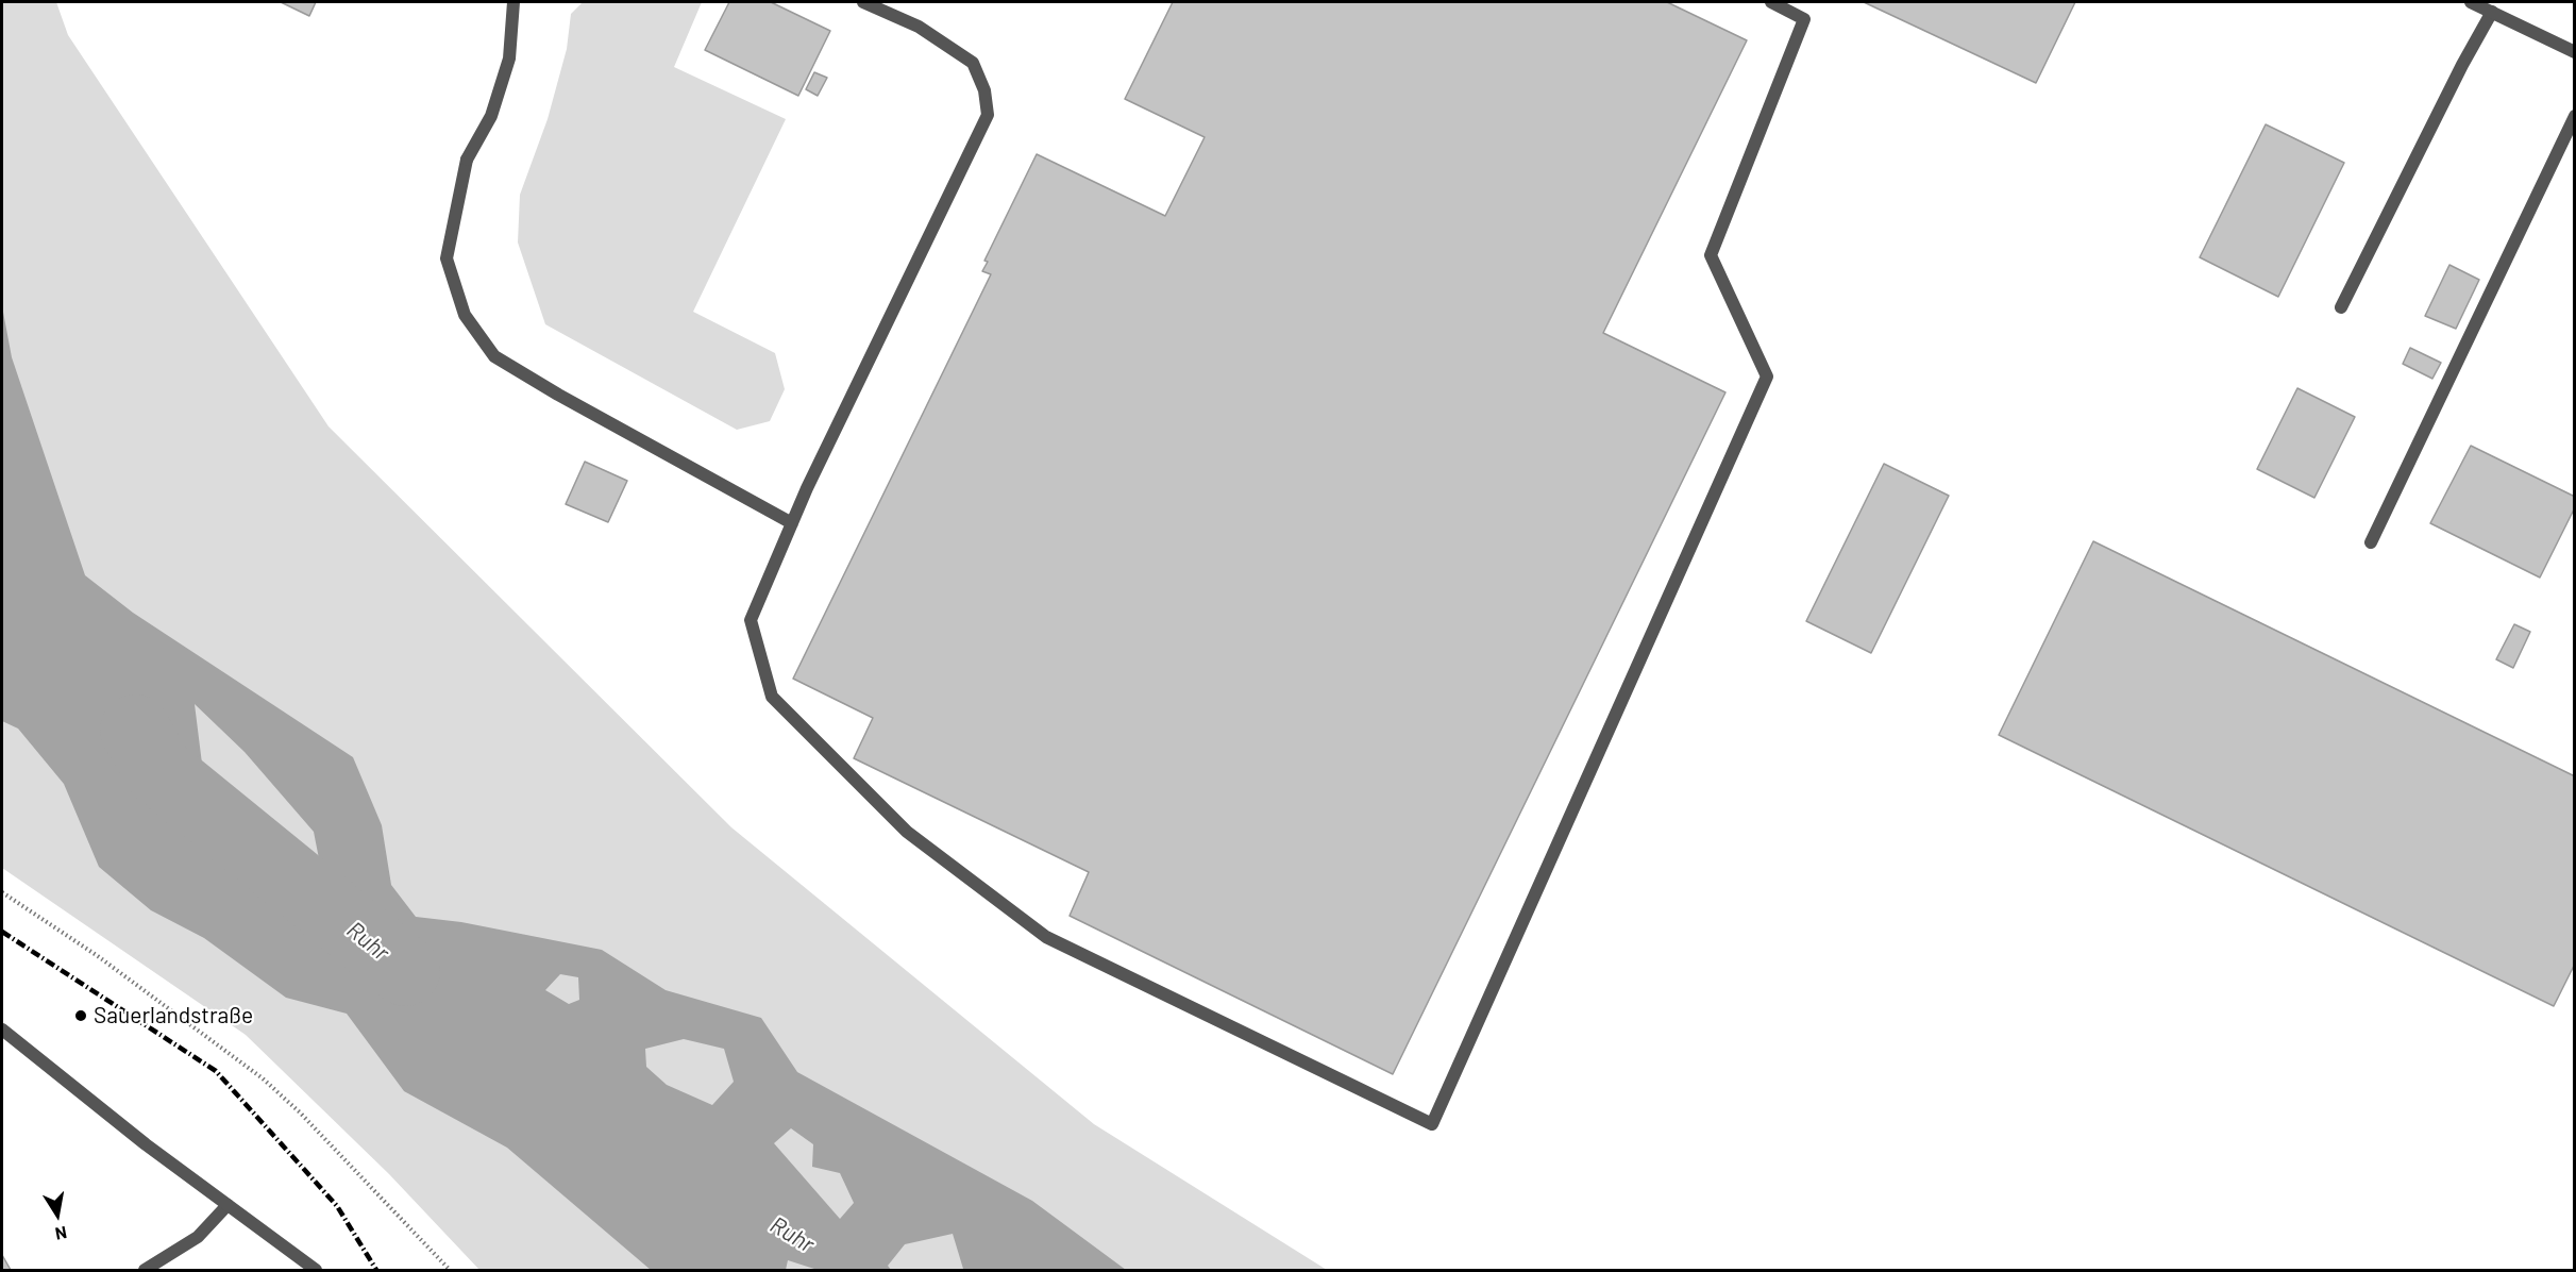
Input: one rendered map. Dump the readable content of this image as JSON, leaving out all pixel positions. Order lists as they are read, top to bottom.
{
  "water": ["Ruhr"],
  "places": ["Sauerlandstraße"],
  "north": "bottom"
}
